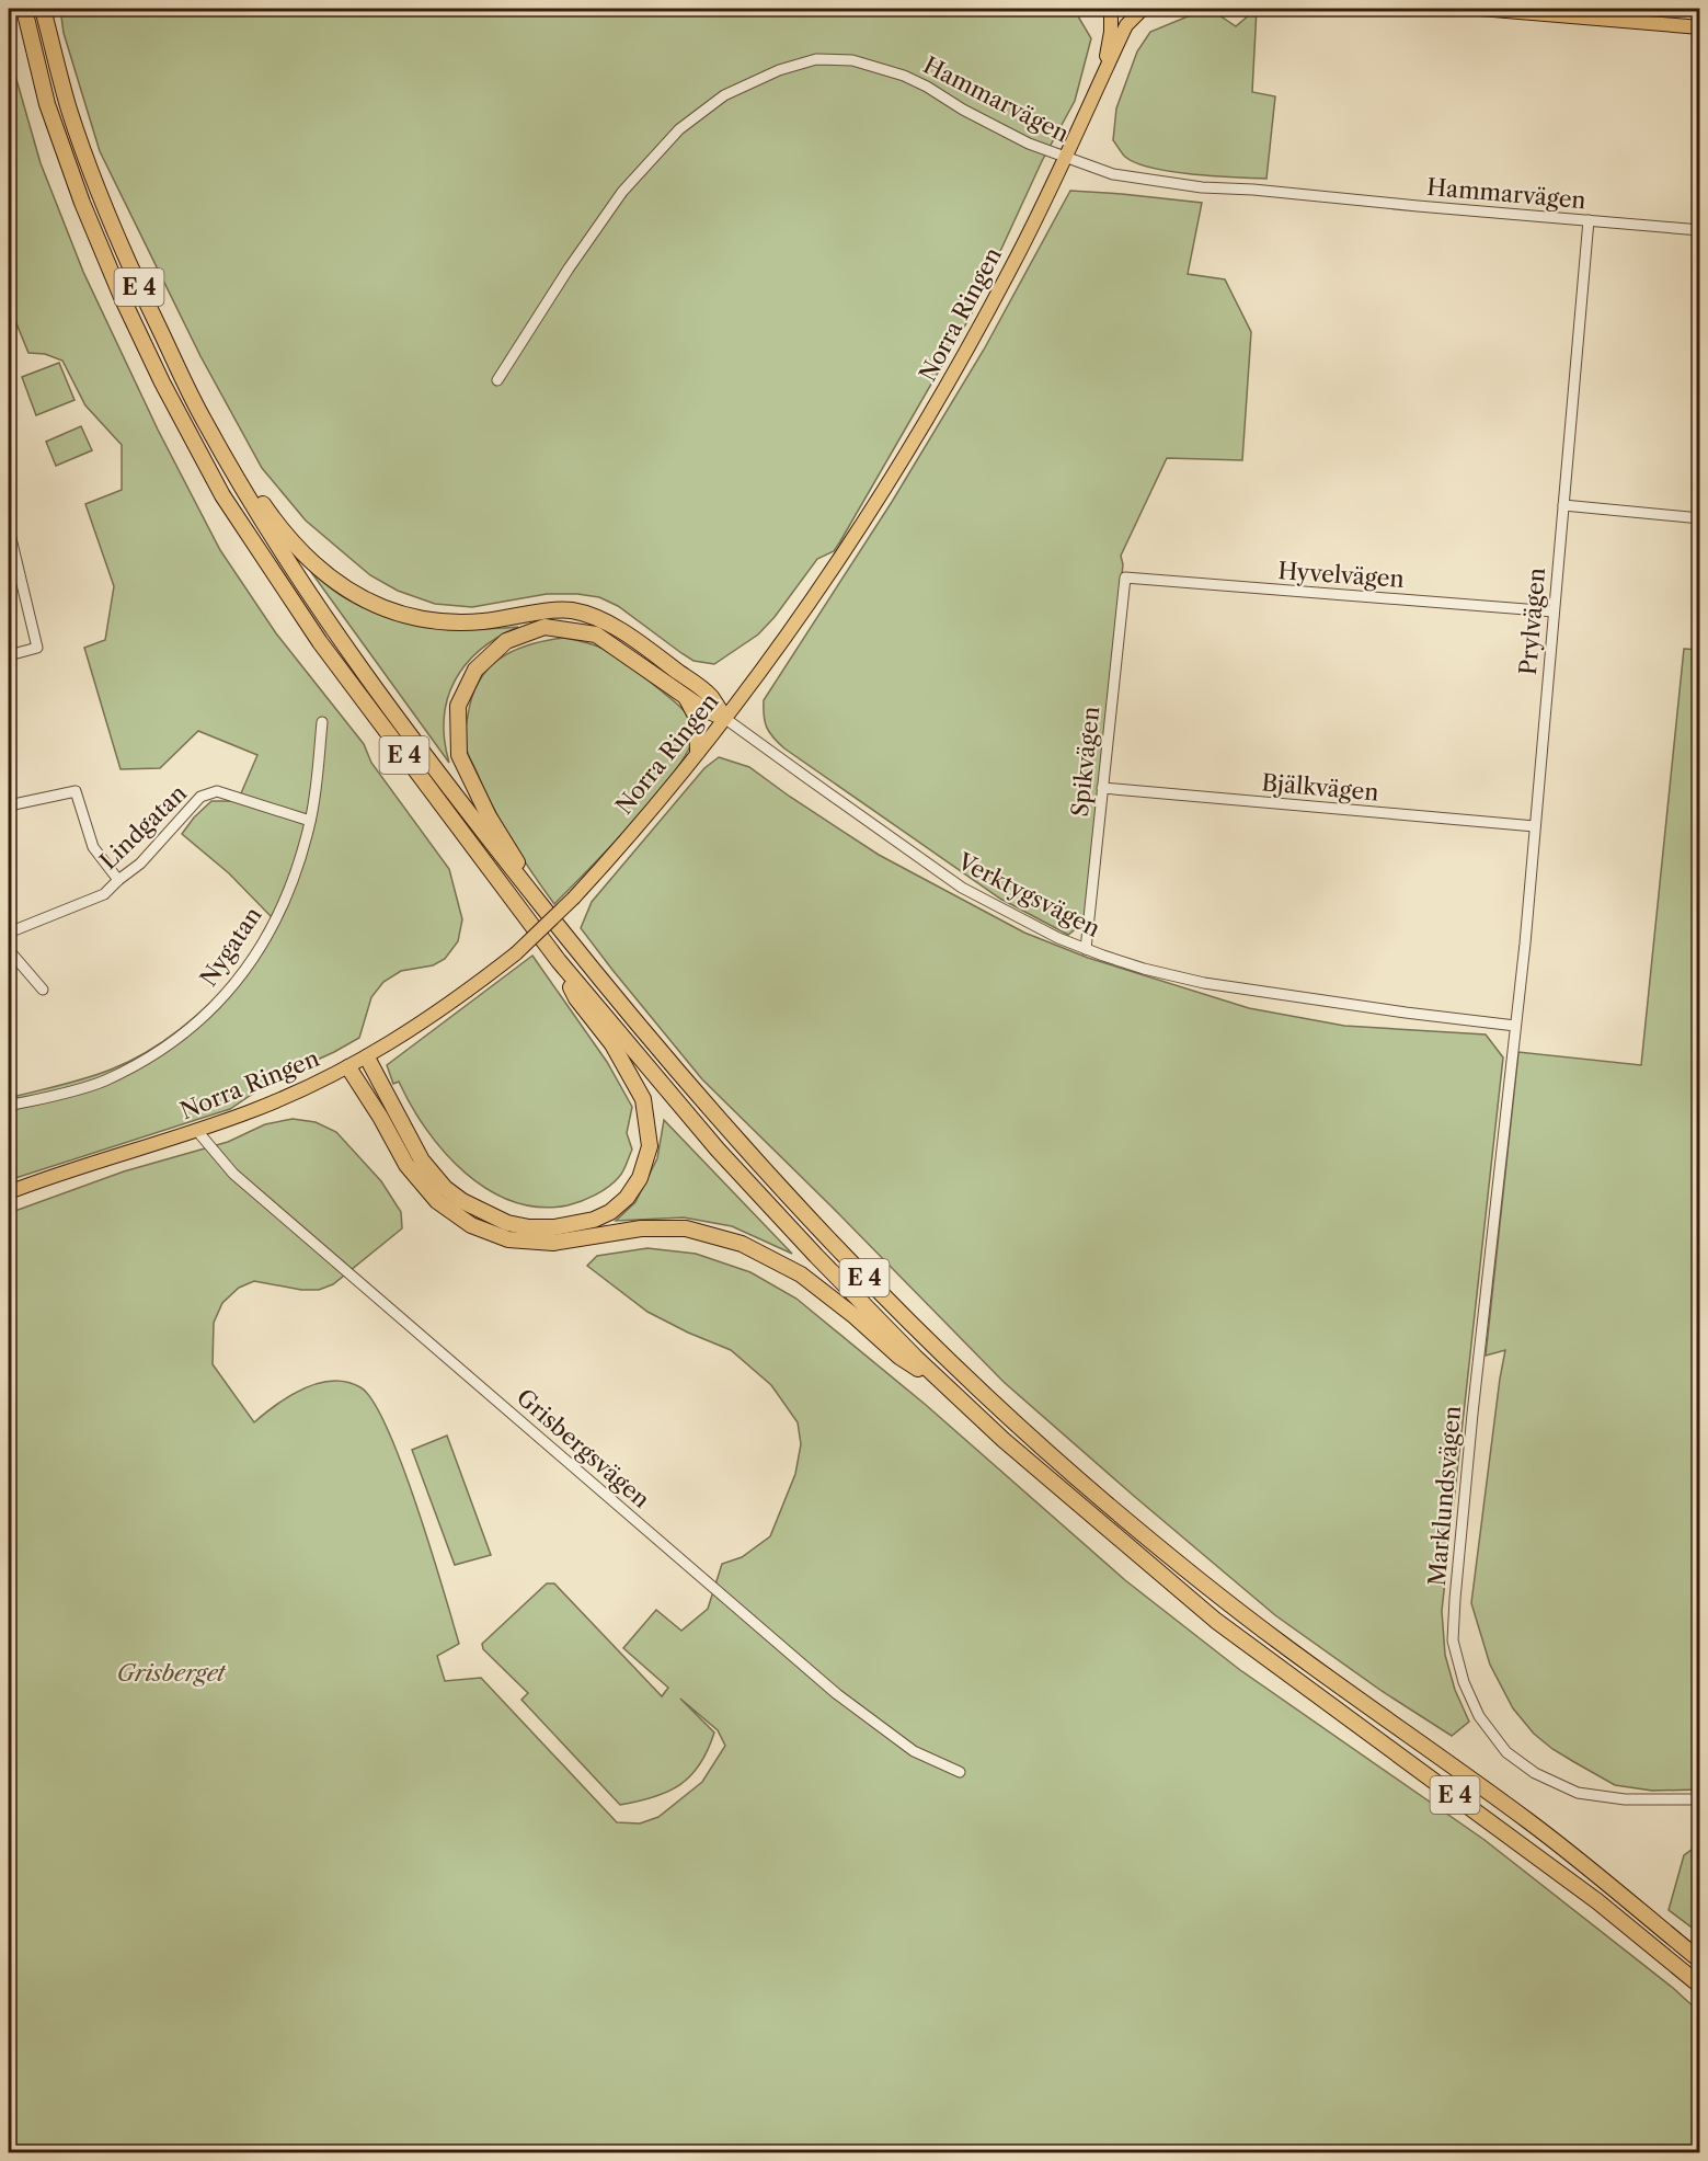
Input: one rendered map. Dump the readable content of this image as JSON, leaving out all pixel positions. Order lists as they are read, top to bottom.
{
  "streets": {
    "highway": ["E 4"],
    "main road": ["Norra Ringen"],
    "street": [
      "Hammarvägen",
      "Hyvelvägen",
      "Prylvägen",
      "Spikvägen",
      "Bjälkvägen",
      "Lindgatan",
      "Verktygsvägen",
      "Nygatan",
      "Grisbergsvägen",
      "Marklundsvägen"
    ]
  },
  "crossings": [
    ["Hammarvägen", "Norra Ringen"],
    ["Hammarvägen", "Prylvägen"],
    ["E 4", "Norra Ringen"],
    ["E 4", "Verktygsvägen"],
    ["Norra Ringen", "Verktygsvägen"],
    ["Norra Ringen", "Grisbergsvägen"],
    ["Hyvelvägen", "Prylvägen"],
    ["Hyvelvägen", "Spikvägen"],
    ["Prylvägen", "Bjälkvägen"],
    ["Prylvägen", "Verktygsvägen"],
    ["Prylvägen", "Marklundsvägen"],
    ["Spikvägen", "Bjälkvägen"],
    ["Spikvägen", "Verktygsvägen"],
    ["Lindgatan", "Nygatan"],
    ["Verktygsvägen", "Marklundsvägen"]
  ],
  "parks": ["Grisberget"]
}
